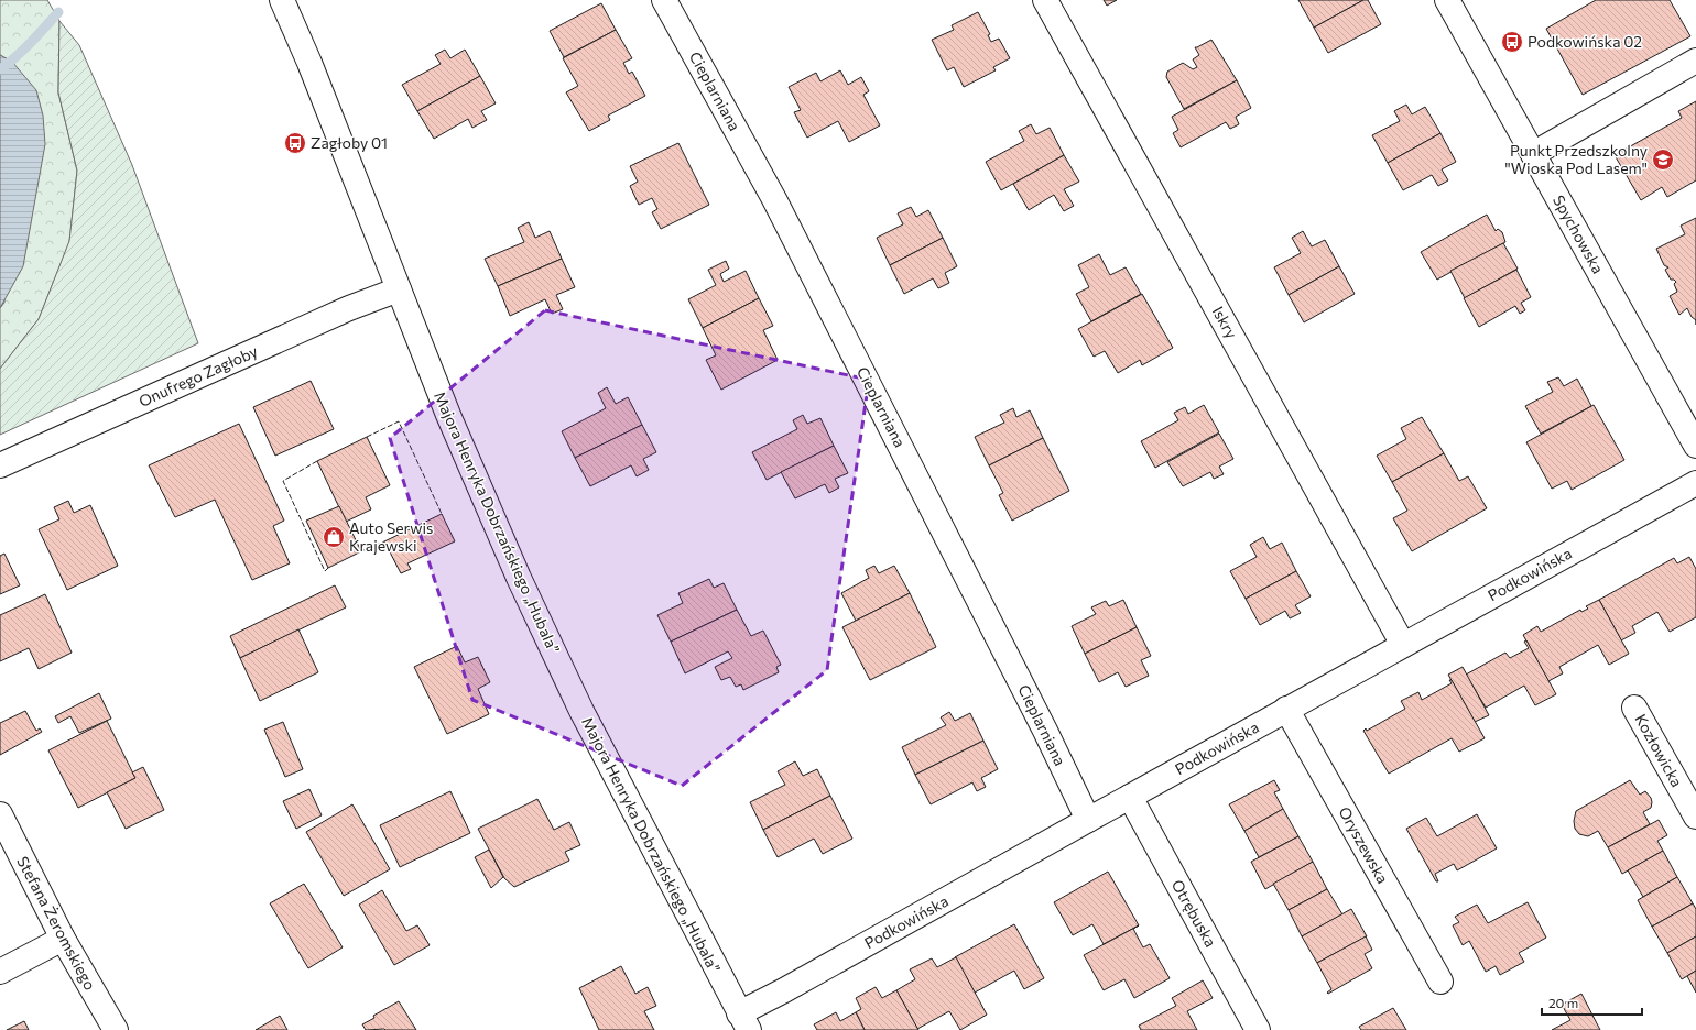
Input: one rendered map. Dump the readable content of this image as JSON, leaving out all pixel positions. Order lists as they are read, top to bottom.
{
  "streets": {
    "street": [
      "Cieplarniana",
      "Spychowska",
      "Iskry",
      "Onufrego Zagłoby",
      "Majora Henryka Dobrzańskiego „Hubala”",
      "Podkowińska",
      "Kozłowicka",
      "Oryszewska",
      "Otrębuska",
      "Stefana Żeromskiego"
    ]
  },
  "crossings": [
    ["Cieplarniana", "Podkowińska"],
    ["Iskry", "Podkowińska"],
    ["Onufrego Zagłoby", "Majora Henryka Dobrzańskiego „Hubala”"],
    ["Majora Henryka Dobrzańskiego „Hubala”", "Podkowińska"],
    ["Podkowińska", "Oryszewska"],
    ["Podkowińska", "Otrębuska"]
  ],
  "places": {
    "bus stop": ["Podkowińska 02", "Zagłoby 01"],
    "school or university": ["Punkt Przedszkolny \"Wioska Pod Lasem\""],
    "shop": ["Auto Serwis Krajewski"]
  },
  "scale_bar": "20 m"
}
